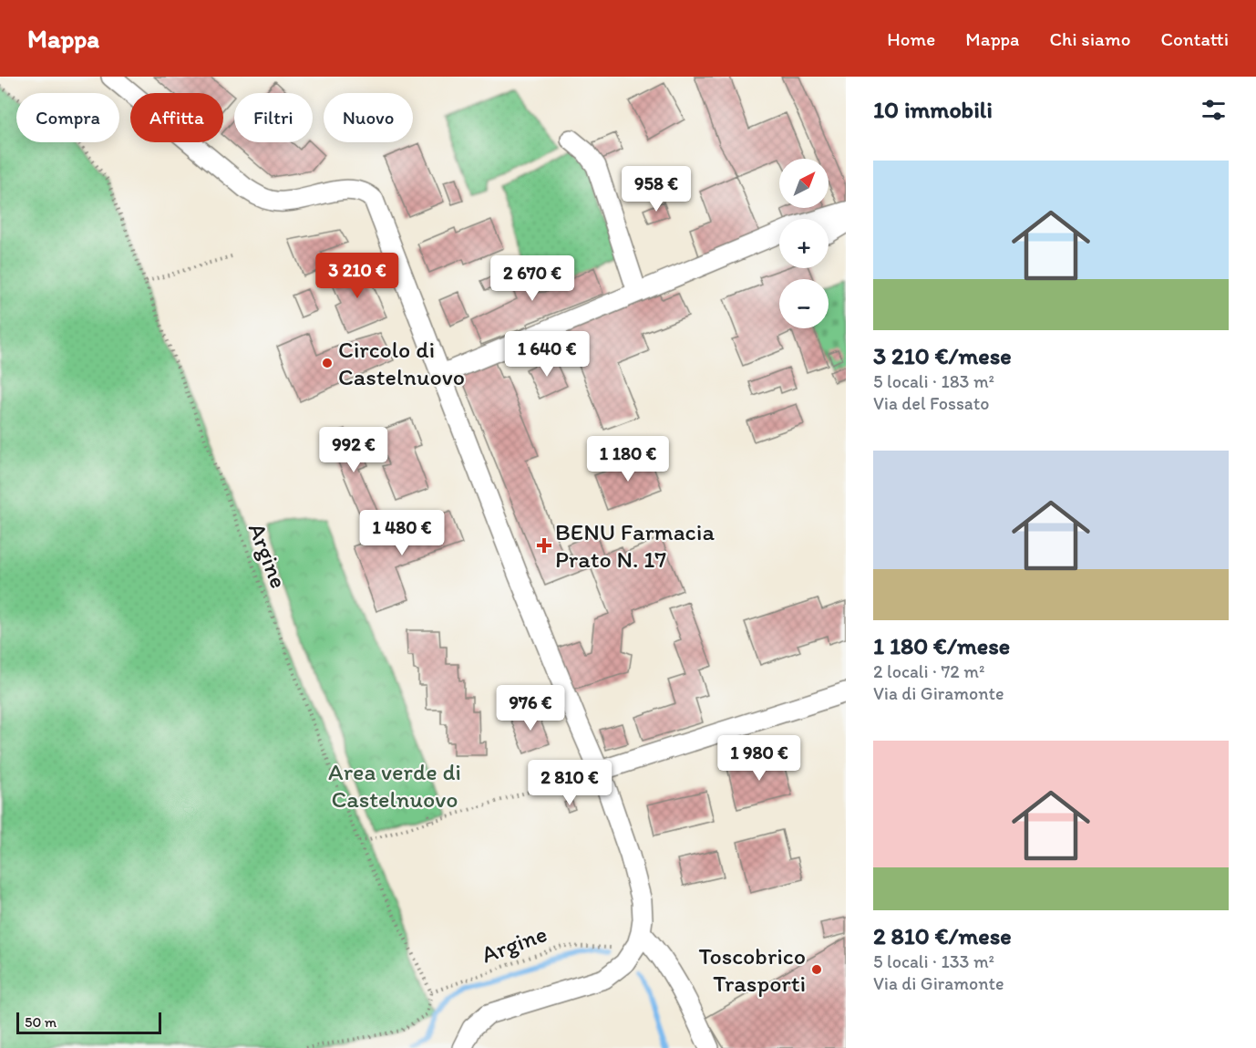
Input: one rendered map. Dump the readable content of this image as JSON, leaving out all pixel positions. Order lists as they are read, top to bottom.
{
  "streets": {
    "path": ["Argine"]
  },
  "parks": ["Area verde di Castelnuovo"],
  "places": {
    "other": ["Circolo di Castelnuovo", "Toscobrico Trasporti"],
    "health": ["BENU Farmacia Prato N. 17"]
  },
  "scale_bar": "50 m",
  "north": "top right",
  "page": {
    "header": "Mappa",
    "nav": [
      "Home",
      "Mappa",
      "Chi siamo",
      "Contatti"
    ],
    "heading": "10 immobili",
    "chip": [
      "Compra",
      "Affitta",
      "Filtri",
      "Nuovo"
    ],
    "list": [
      {
        "name": "3 210 €/mese",
        "note": "5 locali · 183 m² · Via del Fossato"
      },
      {
        "name": "1 180 €/mese",
        "note": "2 locali · 72 m² · Via di Giramonte"
      },
      {
        "name": "2 810 €/mese",
        "note": "5 locali · 133 m² · Via di Giramonte"
      }
    ],
    "map_buttons": ["+", "−"],
    "price": [
      "958 €",
      "3 210 €",
      "2 670 €",
      "1 640 €",
      "992 €",
      "1 180 €",
      "1 480 €",
      "976 €",
      "1 980 €",
      "2 810 €"
    ],
    "scale": "50 m"
  }
}
